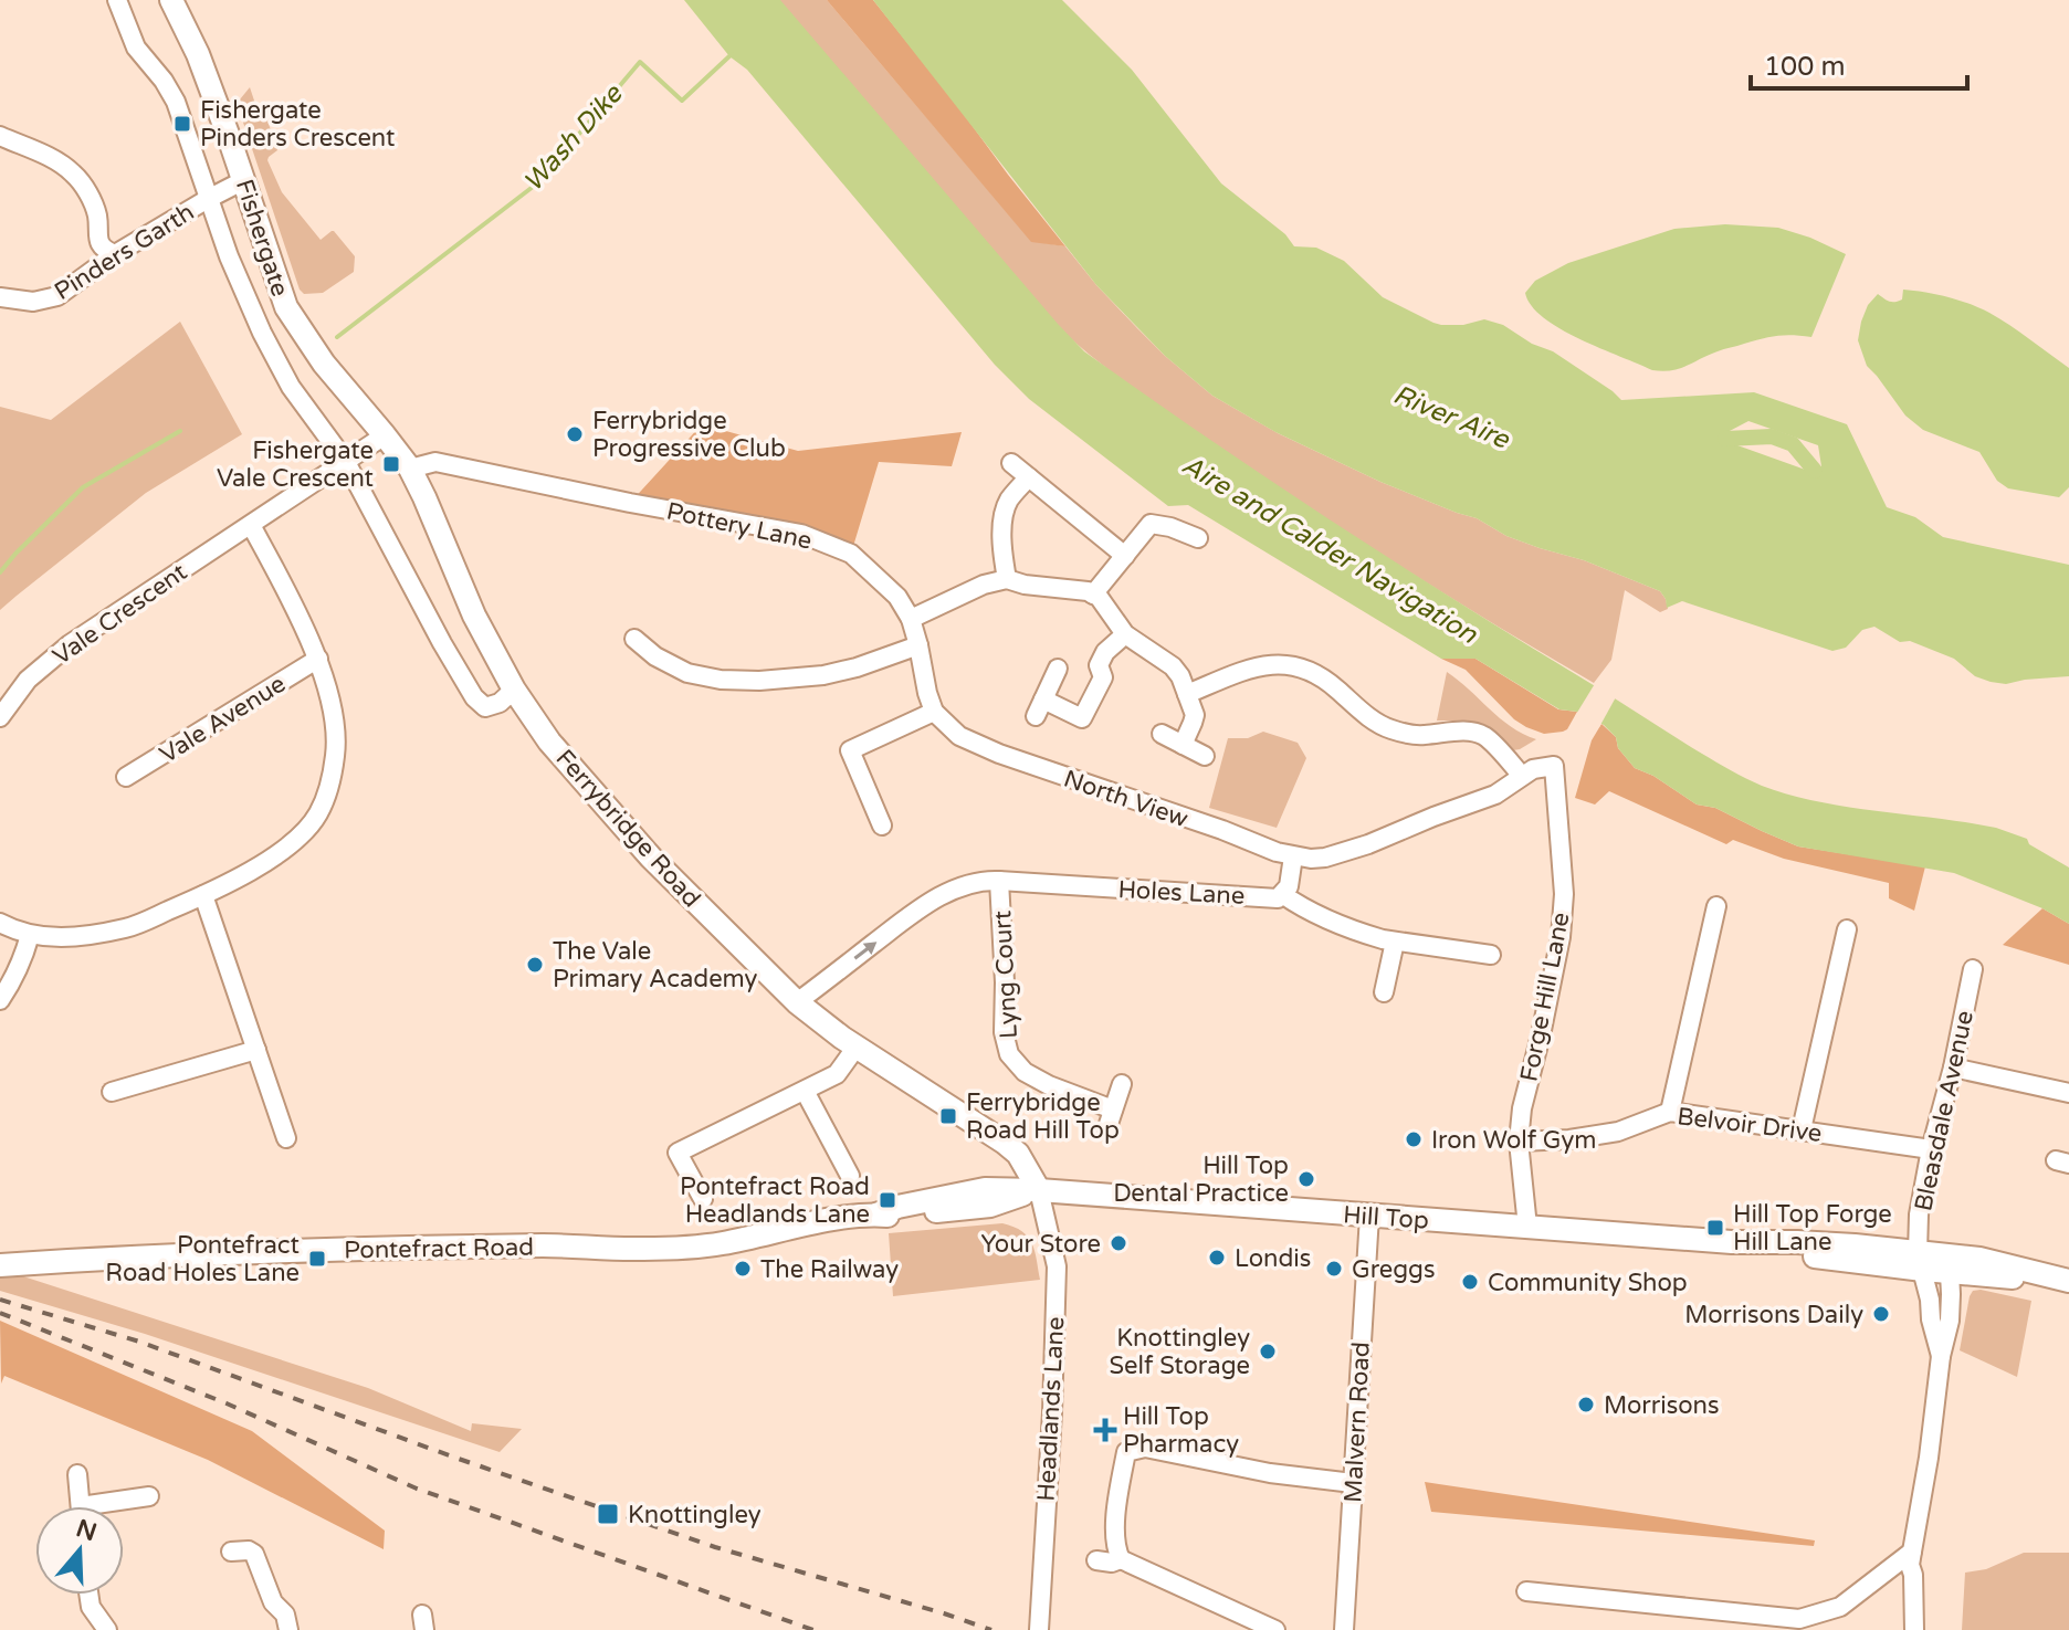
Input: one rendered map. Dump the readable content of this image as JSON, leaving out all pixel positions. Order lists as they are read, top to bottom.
{
  "streets": {
    "main road": [
      "Fishergate",
      "Ferrybridge Road",
      "Hill Top",
      "Pontefract Road"
    ],
    "street": [
      "Pinders Garth",
      "Pottery Lane",
      "Vale Crescent",
      "Vale Avenue",
      "North View",
      "Holes Lane",
      "Lyng Court",
      "Forge Hill Lane",
      "Bleasdale Avenue",
      "Belvoir Drive",
      "Headlands Lane",
      "Malvern Road"
    ]
  },
  "crossings": [
    ["Fishergate", "Pinders Garth"],
    ["Fishergate", "Pottery Lane"],
    ["Fishergate", "Vale Crescent"],
    ["Fishergate", "Ferrybridge Road"],
    ["Pottery Lane", "North View"],
    ["Ferrybridge Road", "Holes Lane"],
    ["Ferrybridge Road", "Hill Top"],
    ["Ferrybridge Road", "Pontefract Road"],
    ["Ferrybridge Road", "Headlands Lane"],
    ["Holes Lane", "Lyng Court"],
    ["Forge Hill Lane", "Belvoir Drive"],
    ["Forge Hill Lane", "Hill Top"],
    ["Bleasdale Avenue", "Belvoir Drive"],
    ["Bleasdale Avenue", "Hill Top"],
    ["Hill Top", "Pontefract Road"],
    ["Hill Top", "Headlands Lane"],
    ["Hill Top", "Malvern Road"],
    ["Pontefract Road", "Headlands Lane"]
  ],
  "one_way": ["Holes Lane"],
  "water": ["Wash Dike", "River Aire", "Aire and Calder Navigation"],
  "places": {
    "transit": [
      "Fishergate Pinders Crescent",
      "Fishergate Vale Crescent",
      "Ferrybridge Road Hill Top",
      "Pontefract Road Headlands Lane",
      "Hill Top Forge Hill Lane",
      "Pontefract Road Holes Lane",
      "Knottingley"
    ],
    "other": [
      "Ferrybridge Progressive Club",
      "The Vale Primary Academy",
      "Iron Wolf Gym",
      "Hill Top Dental Practice",
      "Your Store",
      "Londis",
      "The Railway",
      "Greggs",
      "Community Shop",
      "Morrisons Daily",
      "Knottingley Self Storage",
      "Morrisons"
    ],
    "health": ["Hill Top Pharmacy"]
  },
  "scale_bar": "100 m",
  "north": "top"
}
